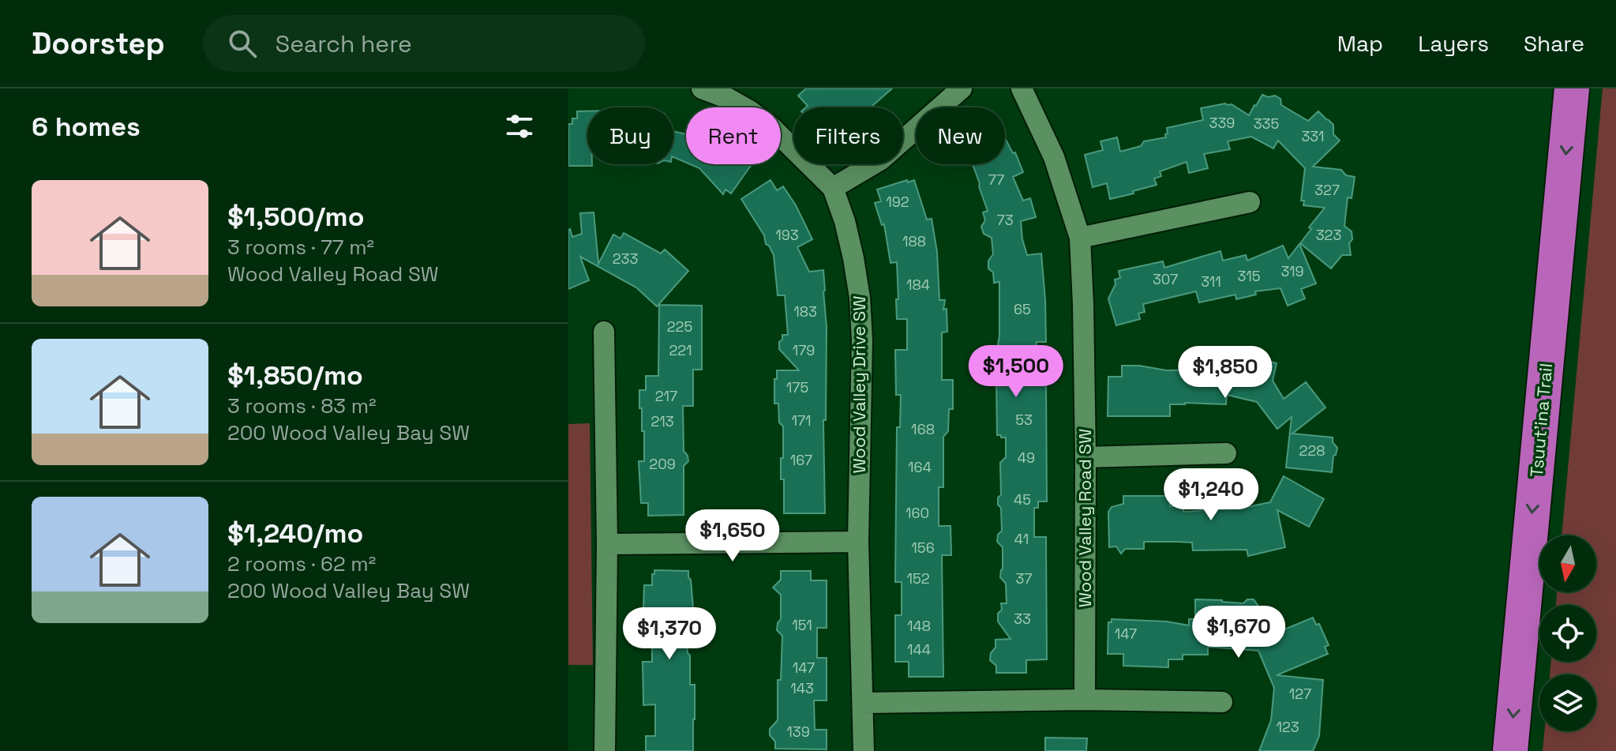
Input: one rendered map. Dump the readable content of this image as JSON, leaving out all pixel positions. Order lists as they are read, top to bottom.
{
  "streets": {
    "highway": ["Tsuut'ina Trail"],
    "street": ["Wood Valley Drive SW", "Wood Valley Road SW"]
  },
  "one_way": ["Tsuut'ina Trail"],
  "house_numbers": [
    "339",
    "335",
    "331",
    "77",
    "327",
    "192",
    "73",
    "193",
    "323",
    "188",
    "233",
    "319",
    "315",
    "307",
    "311",
    "184",
    "65",
    "183",
    "225",
    "221",
    "179",
    "175",
    "217",
    "53",
    "171",
    "213",
    "168",
    "228",
    "49",
    "167",
    "209",
    "164",
    "45",
    "160",
    "41",
    "156",
    "152",
    "37",
    "33",
    "151",
    "148",
    "147",
    "144",
    "147",
    "143",
    "127",
    "123",
    "139"
  ],
  "north": "bottom",
  "page": {
    "header": "Doorstep",
    "search": "Search here",
    "nav": ["Map", "Layers", "Share"],
    "heading": "6 homes",
    "chip": [
      "Buy",
      "Rent",
      "Filters",
      "New"
    ],
    "list": [
      {
        "name": "$1,500/mo",
        "note": "3 rooms · 77 m² · Wood Valley Road SW"
      },
      {
        "name": "$1,850/mo",
        "note": "3 rooms · 83 m² · 200 Wood Valley Bay SW"
      },
      {
        "name": "$1,240/mo",
        "note": "2 rooms · 62 m² · 200 Wood Valley Bay SW"
      }
    ],
    "price": [
      "$1,500",
      "$1,850",
      "$1,240",
      "$1,650",
      "$1,670",
      "$1,370"
    ]
  }
}
